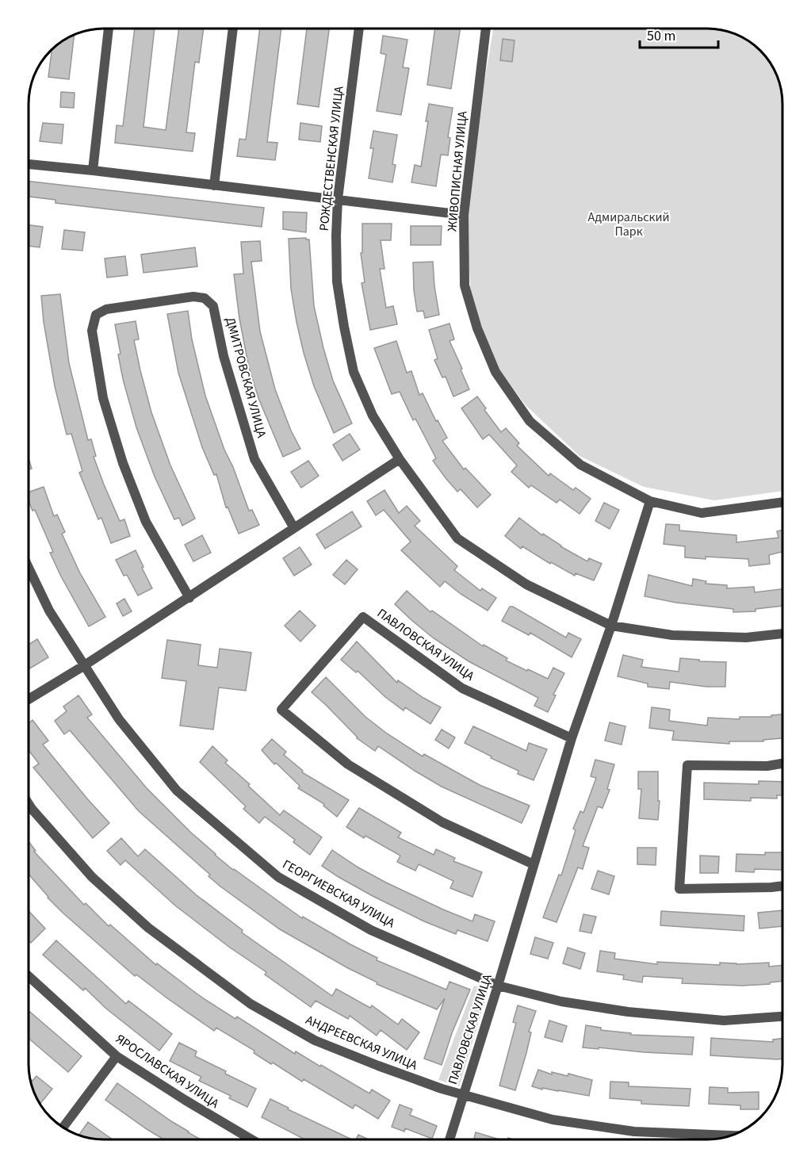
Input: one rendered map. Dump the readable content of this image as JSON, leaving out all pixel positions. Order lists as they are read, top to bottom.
{
  "streets": {
    "street": [
      "РОЖДЕСТВЕНСКАЯ УЛИЦА",
      "ЖИВОПИСНАЯ УЛИЦА",
      "ДМИТРОВСКАЯ УЛИЦА",
      "ПАВЛОВСКАЯ УЛИЦА",
      "ГЕОРГИЕВСКАЯ УЛИЦА",
      "АНДРЕЕВСКАЯ УЛИЦА",
      "ЯРОСЛАВСКАЯ УЛИЦА"
    ]
  },
  "crossings": [
    ["РОЖДЕСТВЕНСКАЯ УЛИЦА", "ПАВЛОВСКАЯ УЛИЦА"],
    ["ЖИВОПИСНАЯ УЛИЦА", "ПАВЛОВСКАЯ УЛИЦА"],
    ["ПАВЛОВСКАЯ УЛИЦА", "ГЕОРГИЕВСКАЯ УЛИЦА"],
    ["ПАВЛОВСКАЯ УЛИЦА", "АНДРЕЕВСКАЯ УЛИЦА"]
  ],
  "parks": ["Адмиральский Парк"],
  "scale_bar": "50 m"
}
